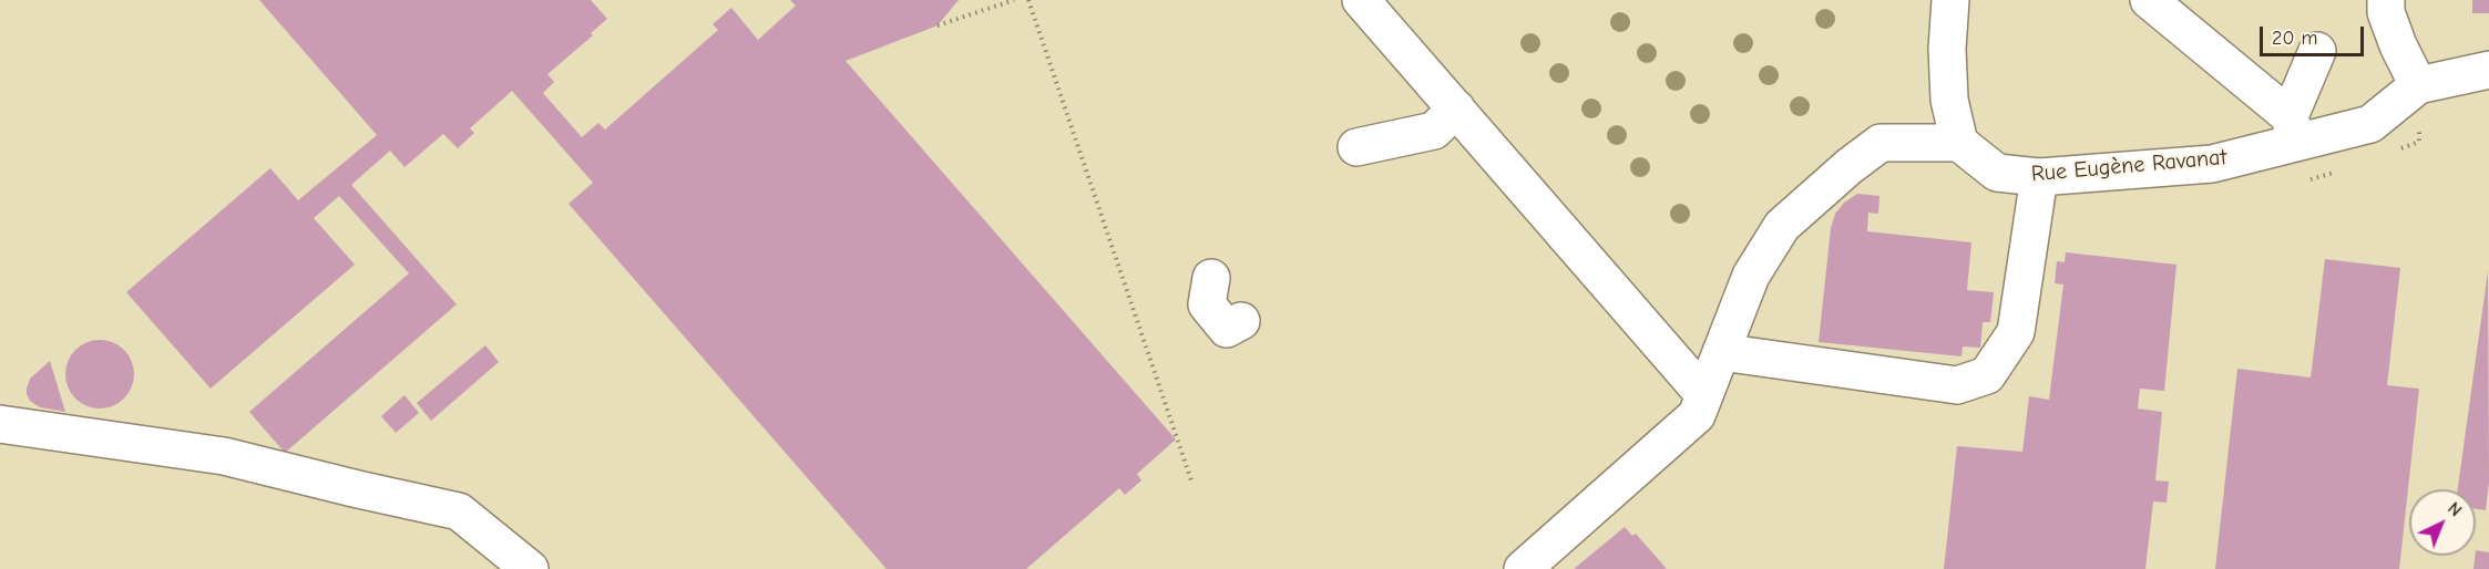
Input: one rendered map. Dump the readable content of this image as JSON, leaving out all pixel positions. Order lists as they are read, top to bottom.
{
  "streets": {
    "street": ["Rue Eugène Ravanat"]
  },
  "scale_bar": "20 m",
  "north": "top right"
}
